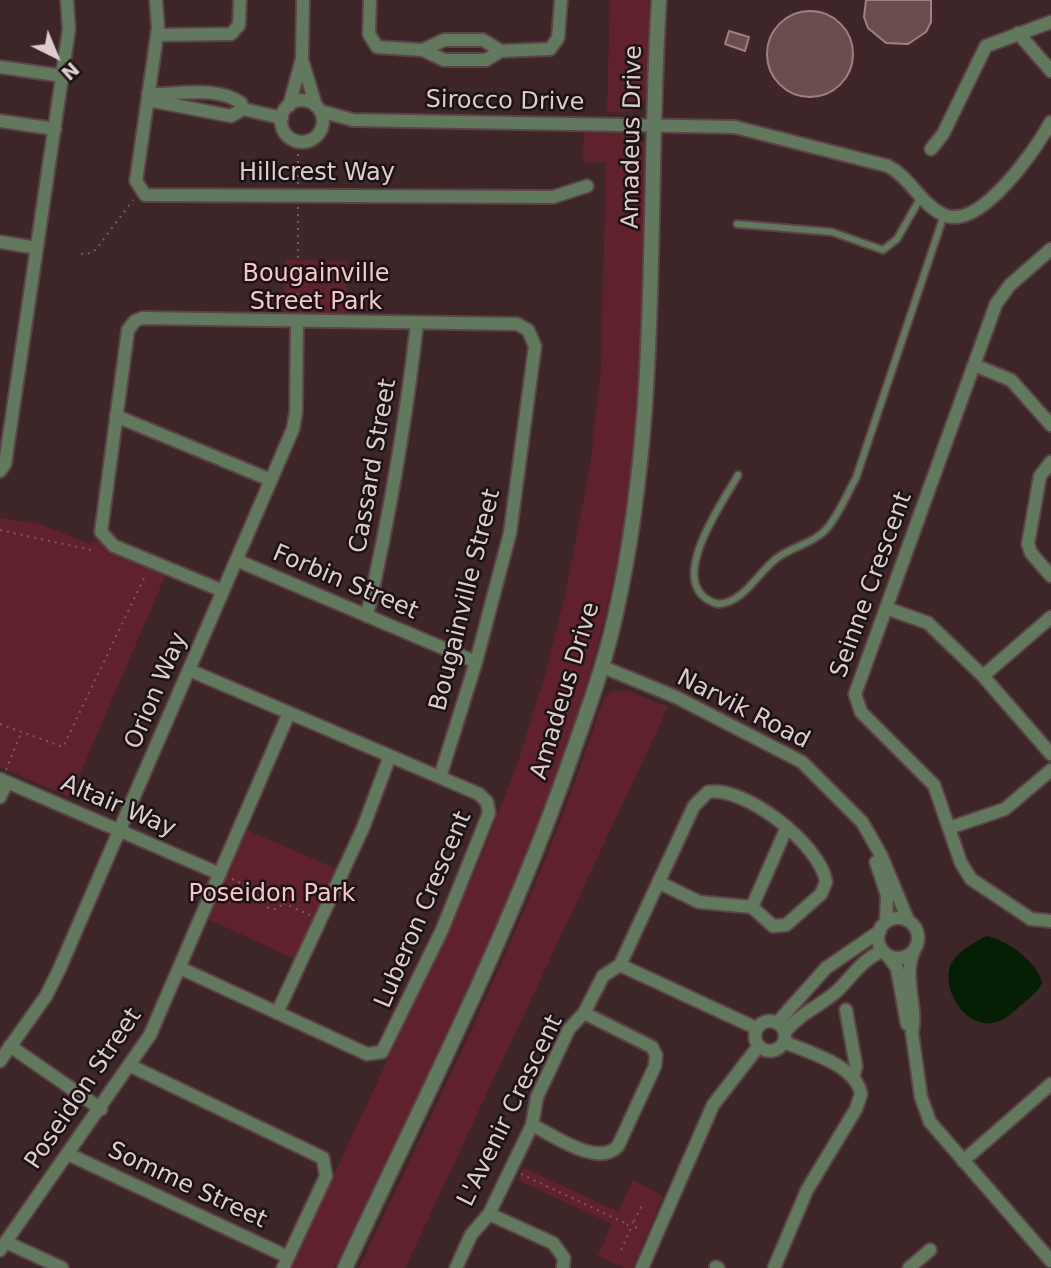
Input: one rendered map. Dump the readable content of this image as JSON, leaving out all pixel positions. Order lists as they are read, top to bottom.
{
  "streets": {
    "street": [
      "Sirocco Drive",
      "Amadeus Drive",
      "Hillcrest Way",
      "Cassard Street",
      "Forbin Street",
      "Seinne Crescent",
      "Bougainville Street",
      "Orion Way",
      "Narvik Road",
      "Altair Way",
      "Luberon Crescent",
      "Poseidon Street",
      "L'Avenir Crescent",
      "Somme Street"
    ]
  },
  "crossings": [
    ["Sirocco Drive", "Amadeus Drive"],
    ["Amadeus Drive", "Narvik Road"],
    ["Cassard Street", "Forbin Street"],
    ["Cassard Street", "Bougainville Street"],
    ["Forbin Street", "Bougainville Street"],
    ["Forbin Street", "Orion Way"],
    ["Bougainville Street", "Orion Way"],
    ["Bougainville Street", "Luberon Crescent"],
    ["Orion Way", "Altair Way"],
    ["Orion Way", "Luberon Crescent"],
    ["Altair Way", "Poseidon Street"],
    ["Luberon Crescent", "Poseidon Street"],
    ["Poseidon Street", "Somme Street"]
  ],
  "parks": ["Bougainville Street Park", "Poseidon Park"],
  "north": "bottom right"
}
